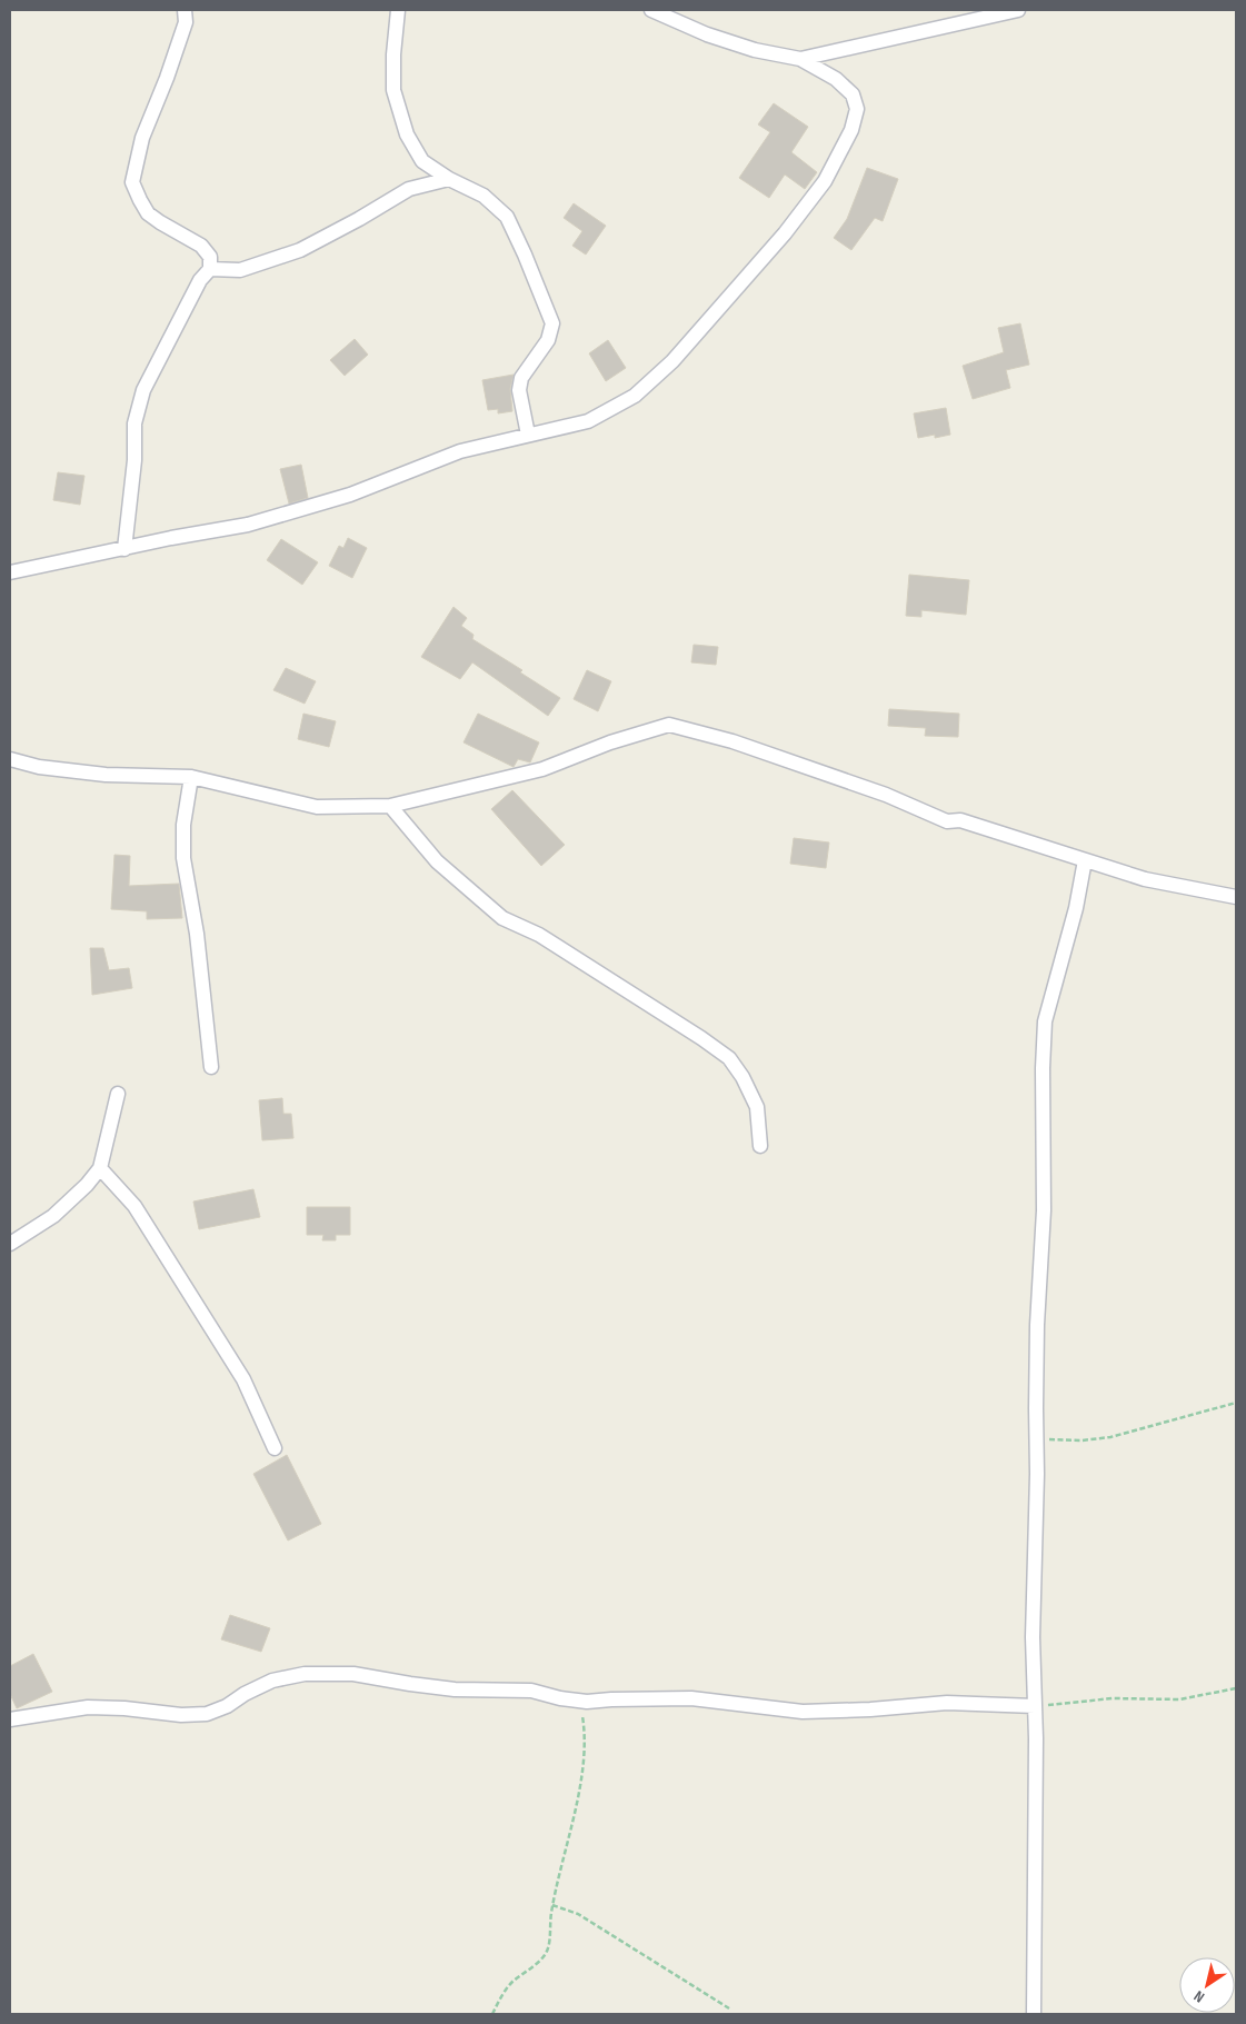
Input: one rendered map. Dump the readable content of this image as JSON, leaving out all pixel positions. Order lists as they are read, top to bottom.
{
  "north": "bottom left"
}
